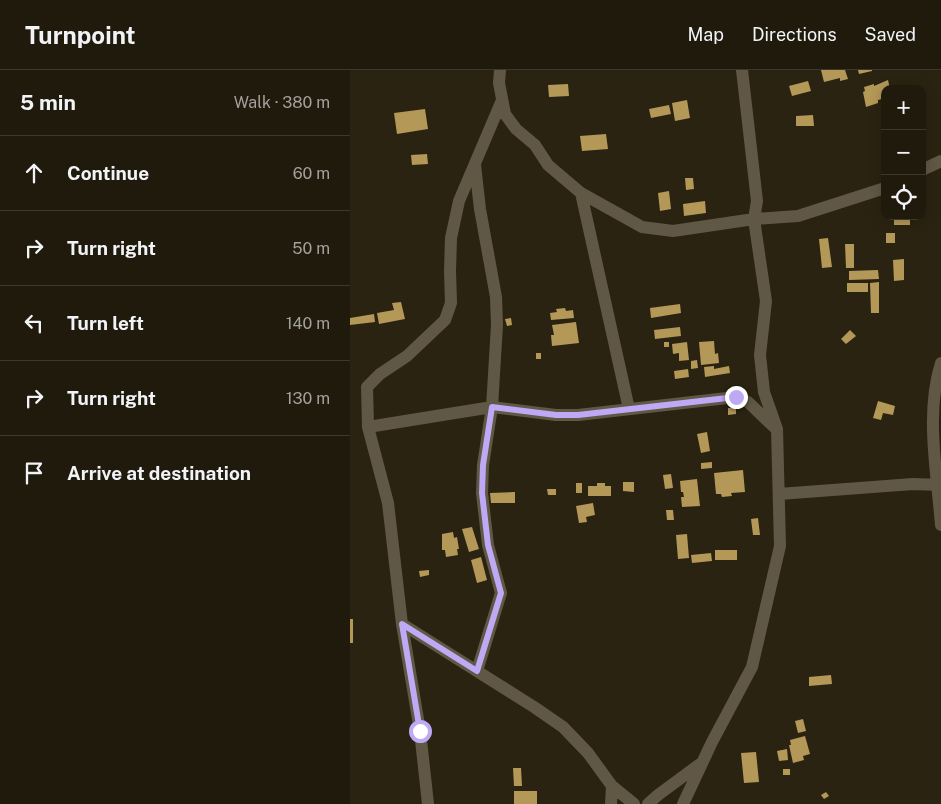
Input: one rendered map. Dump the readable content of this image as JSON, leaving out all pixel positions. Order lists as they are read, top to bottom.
{
  "page": {
    "header": "Turnpoint",
    "nav": ["Map", "Directions", "Saved"],
    "heading": ["5 min", "Walk · 380 m"],
    "map_buttons": ["+", "−"],
    "list": [
      ["Continue", "60 m"],
      ["Turn right", "50 m"],
      ["Turn left", "140 m"],
      ["Turn right", "130 m"],
      "Arrive at destination"
    ]
  }
}
